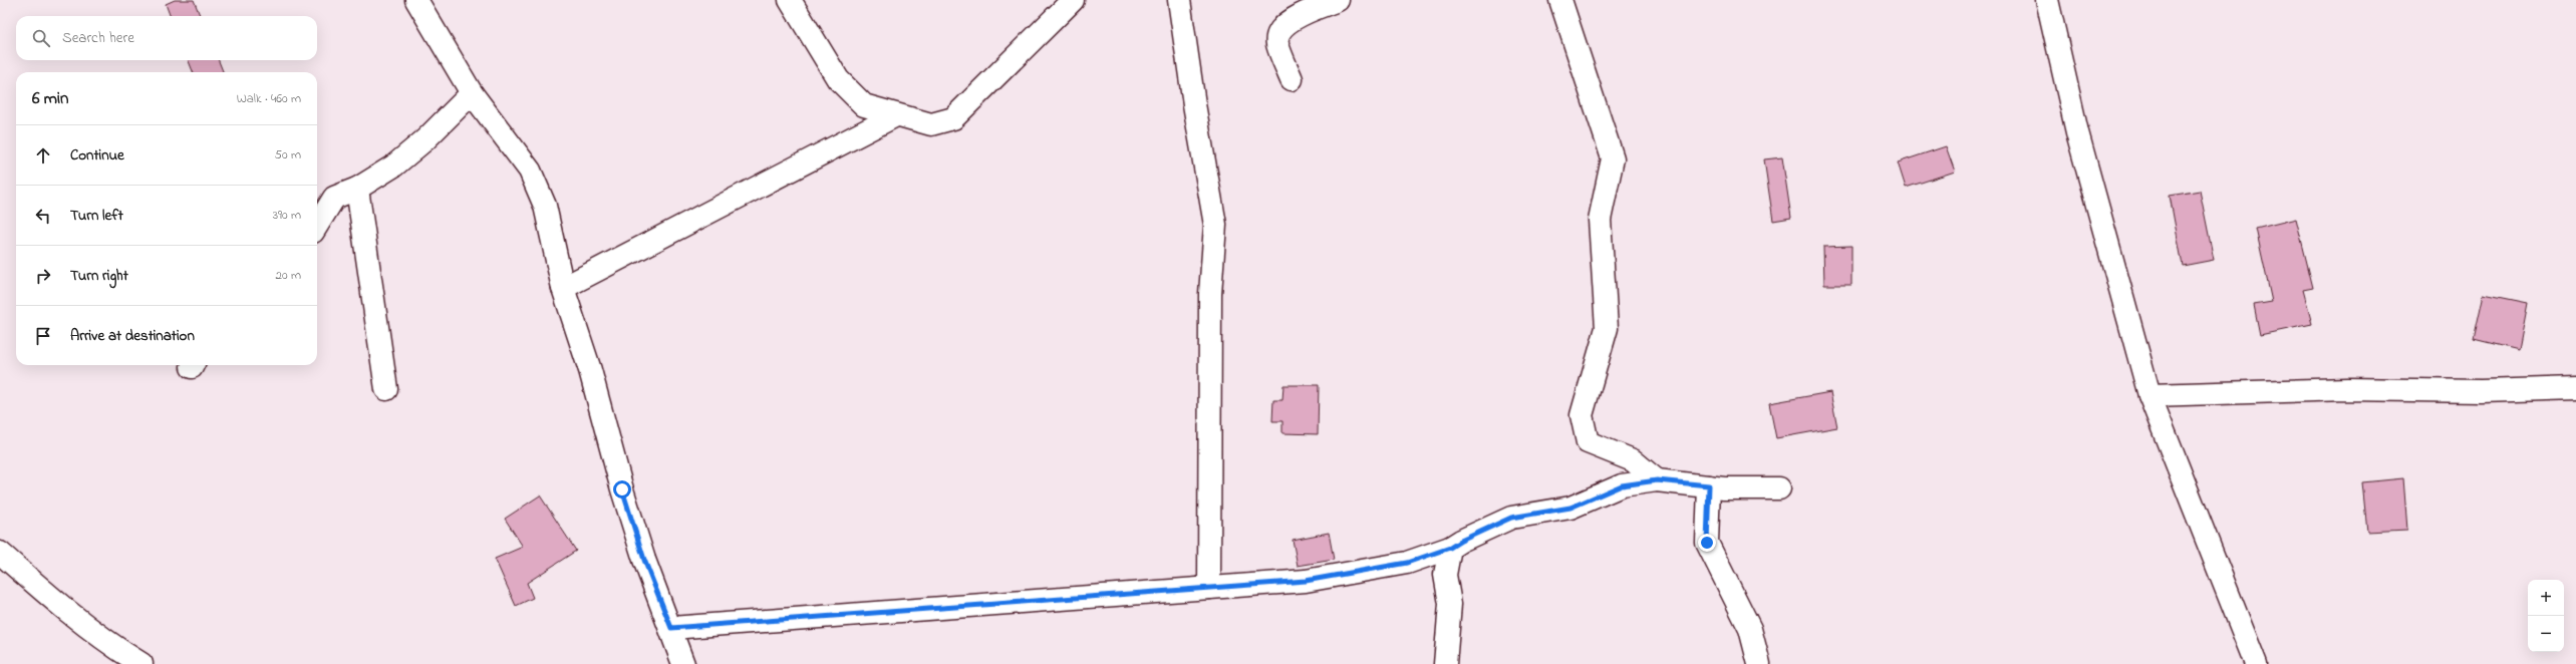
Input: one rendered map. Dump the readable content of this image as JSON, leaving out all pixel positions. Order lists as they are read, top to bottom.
{
  "page": {
    "search": "Search here",
    "heading": ["6 min", "Walk · 460 m"],
    "list": [
      ["Continue", "50 m"],
      ["Turn left", "390 m"],
      ["Turn right", "20 m"],
      "Arrive at destination"
    ],
    "map_buttons": ["+", "−"]
  }
}
